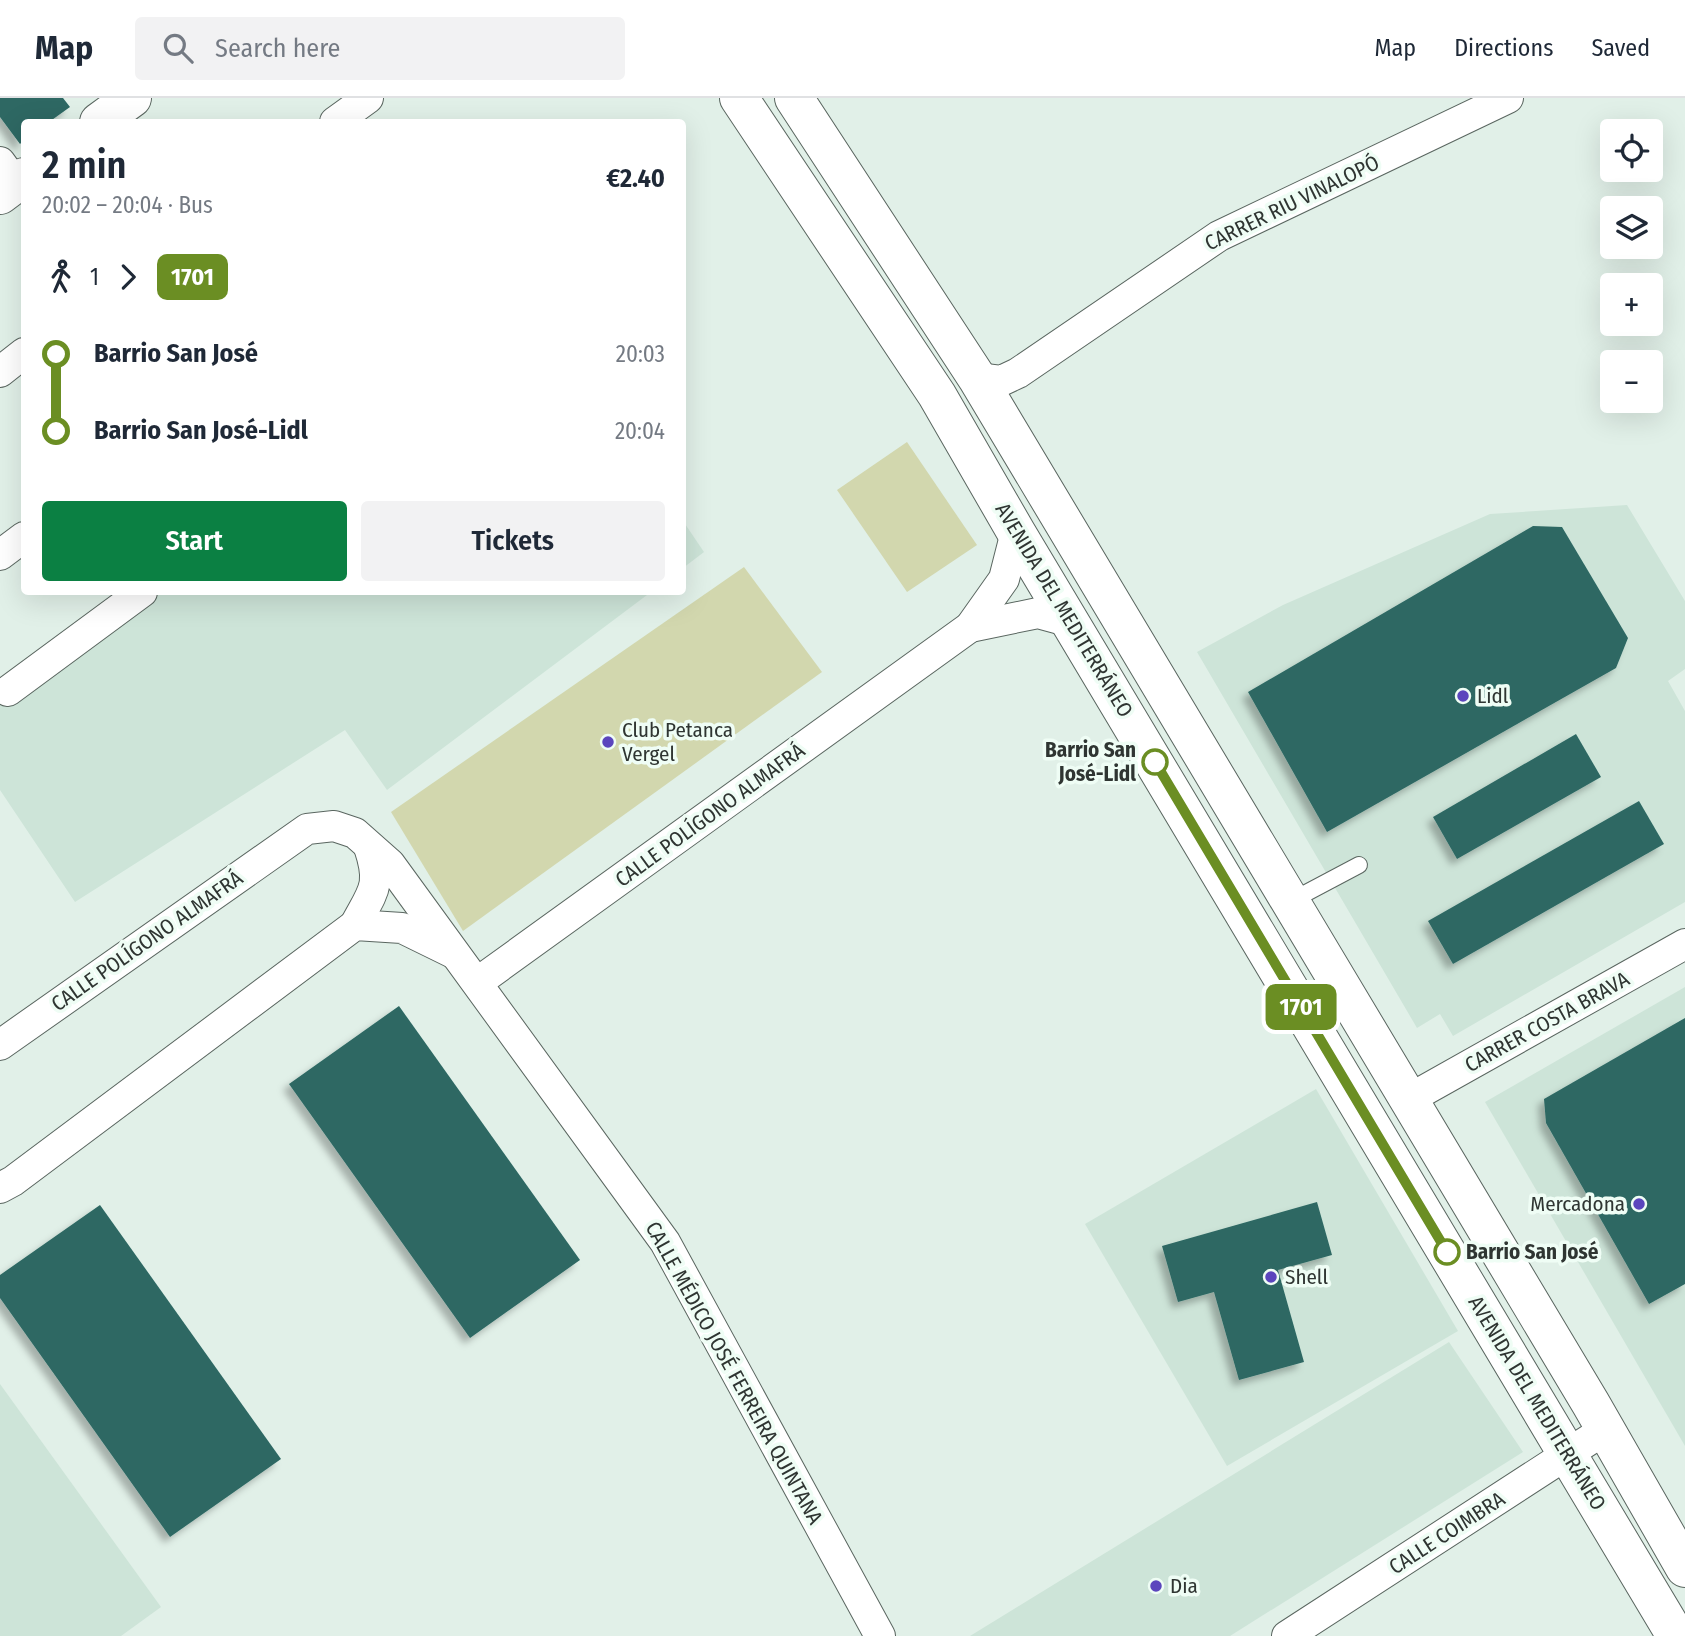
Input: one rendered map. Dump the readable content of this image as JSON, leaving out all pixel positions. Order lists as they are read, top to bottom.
{
  "streets": {
    "street": [
      "CARRER RIU VINALOPÓ",
      "AVENIDA DEL MEDITERRÁNEO",
      "CALLE POLÍGONO ALMAFRÁ",
      "CARRER COSTA BRAVA",
      "CALLE MÉDICO JOSÉ FERREIRA QUINTANA",
      "CALLE COIMBRA"
    ]
  },
  "crossings": [
    ["AVENIDA DEL MEDITERRÁNEO", "CALLE POLÍGONO ALMAFRÁ"],
    ["AVENIDA DEL MEDITERRÁNEO", "CALLE COIMBRA"],
    ["CALLE POLÍGONO ALMAFRÁ", "CALLE MÉDICO JOSÉ FERREIRA QUINTANA"]
  ],
  "places": [
    "Lidl",
    "Club Petanca Vergel",
    "Barrio San José-Lidl",
    "Mercadona",
    "Barrio San José",
    "Shell",
    "Dia"
  ],
  "lines": ["bus line 1701"],
  "page": {
    "header": "Map",
    "search": "Search here",
    "nav": ["Map", "Directions", "Saved"],
    "on_map": "1701",
    "map_buttons": ["+", "−"],
    "heading": ["2 min", "20:02 – 20:04 · Bus", "€2.40"],
    "legs": ["1", "1701"],
    "list": [
      {
        "name": "Barrio San José",
        "value": "20:03"
      },
      {
        "name": "Barrio San José-Lidl",
        "value": "20:04"
      }
    ],
    "buttons": ["Start", "Tickets"]
  }
}
